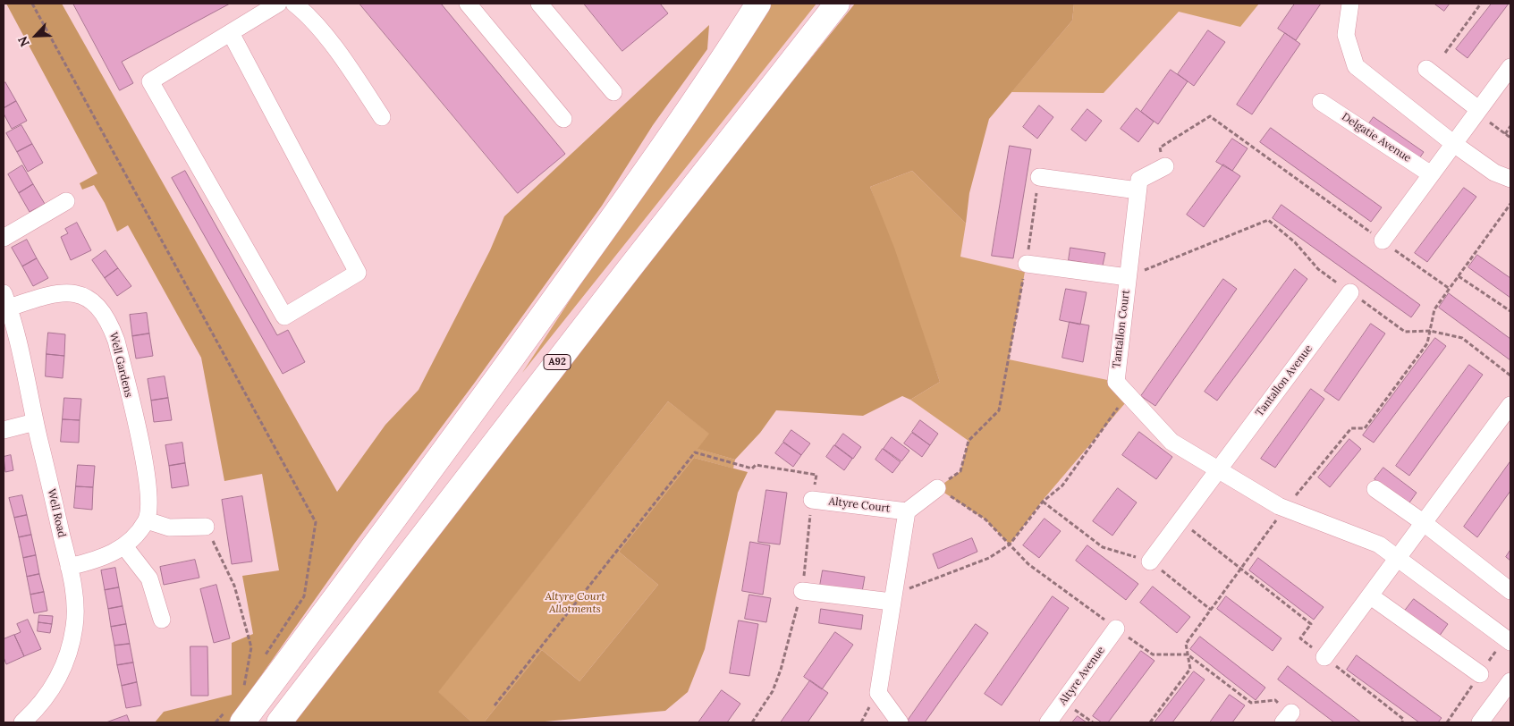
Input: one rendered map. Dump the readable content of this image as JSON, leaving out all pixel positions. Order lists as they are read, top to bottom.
{
  "streets": {
    "highway": ["A92"],
    "street": [
      "Delgatie Avenue",
      "Tantallon Court",
      "Well Gardens",
      "Tantallon Avenue",
      "Altyre Court",
      "Well Road",
      "Altyre Avenue"
    ]
  },
  "crossings": [
    ["Well Gardens", "Well Road"]
  ],
  "parks": ["Altyre Court Allotments"],
  "north": "bottom left"
}
